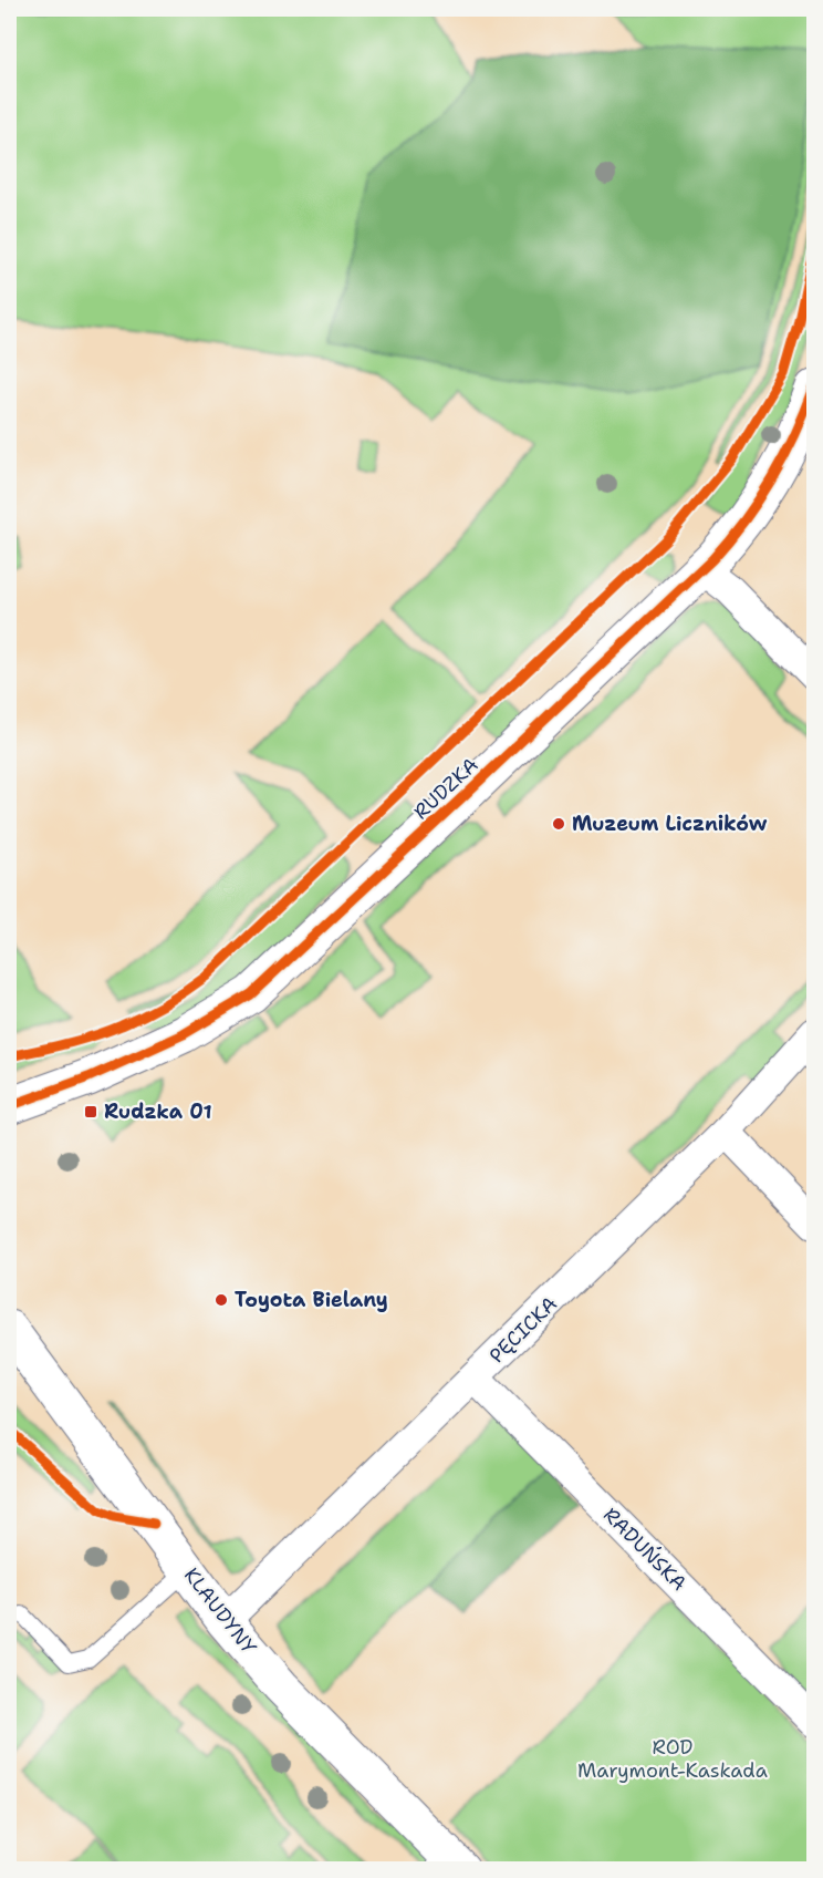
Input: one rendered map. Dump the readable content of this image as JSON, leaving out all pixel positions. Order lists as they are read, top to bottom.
{
  "streets": {
    "street": [
      "RUDZKA",
      "PĘCICKA",
      "RADUŃSKA",
      "KLAUDYNY"
    ]
  },
  "crossings": [
    ["PĘCICKA", "RADUŃSKA"],
    ["PĘCICKA", "KLAUDYNY"]
  ],
  "parks": ["ROD Marymont-Kaskada"],
  "places": {
    "other": ["Muzeum Liczników", "Toyota Bielany"],
    "transit": ["Rudzka 01"]
  }
}
